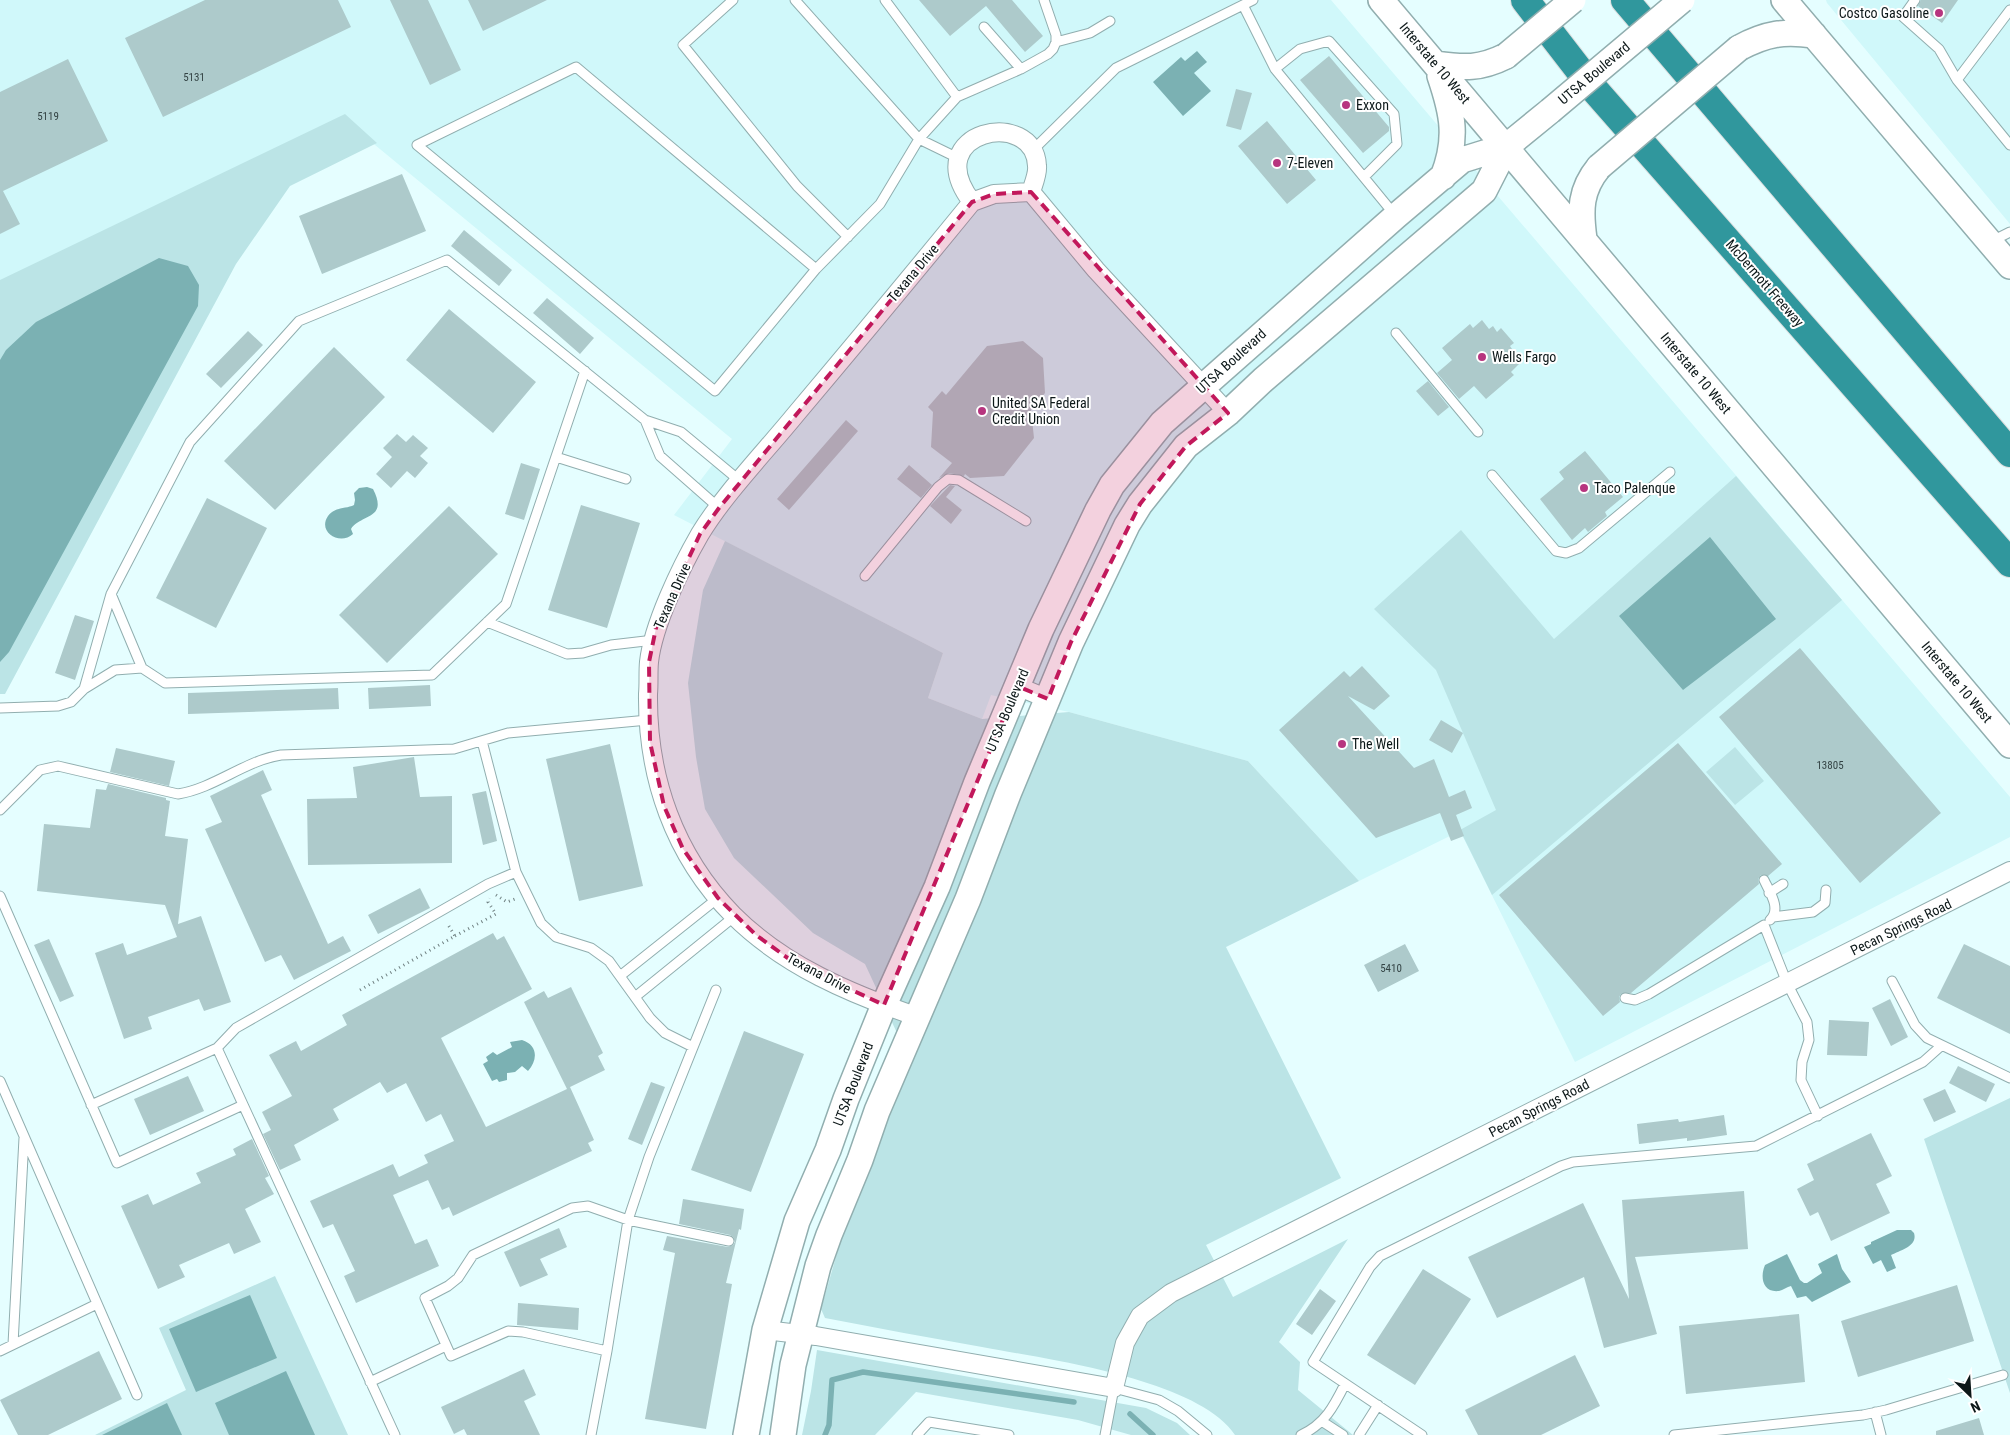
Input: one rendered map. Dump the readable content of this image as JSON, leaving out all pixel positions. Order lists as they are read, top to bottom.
{
  "streets": {
    "highway": ["McDermott Freeway"],
    "main road": ["Interstate 10 West", "UTSA Boulevard"],
    "street": ["Texana Drive", "Pecan Springs Road"]
  },
  "crossings": [
    ["Interstate 10 West", "UTSA Boulevard"],
    ["UTSA Boulevard", "Texana Drive"]
  ],
  "places": [
    "Costco Gasoline",
    "Exxon",
    "7-Eleven",
    "Wells Fargo",
    "United SA Federal Credit Union",
    "Taco Palenque",
    "The Well"
  ],
  "house_numbers": [
    "5131",
    "5119",
    "13805",
    "5410"
  ],
  "north": "bottom right"
}
